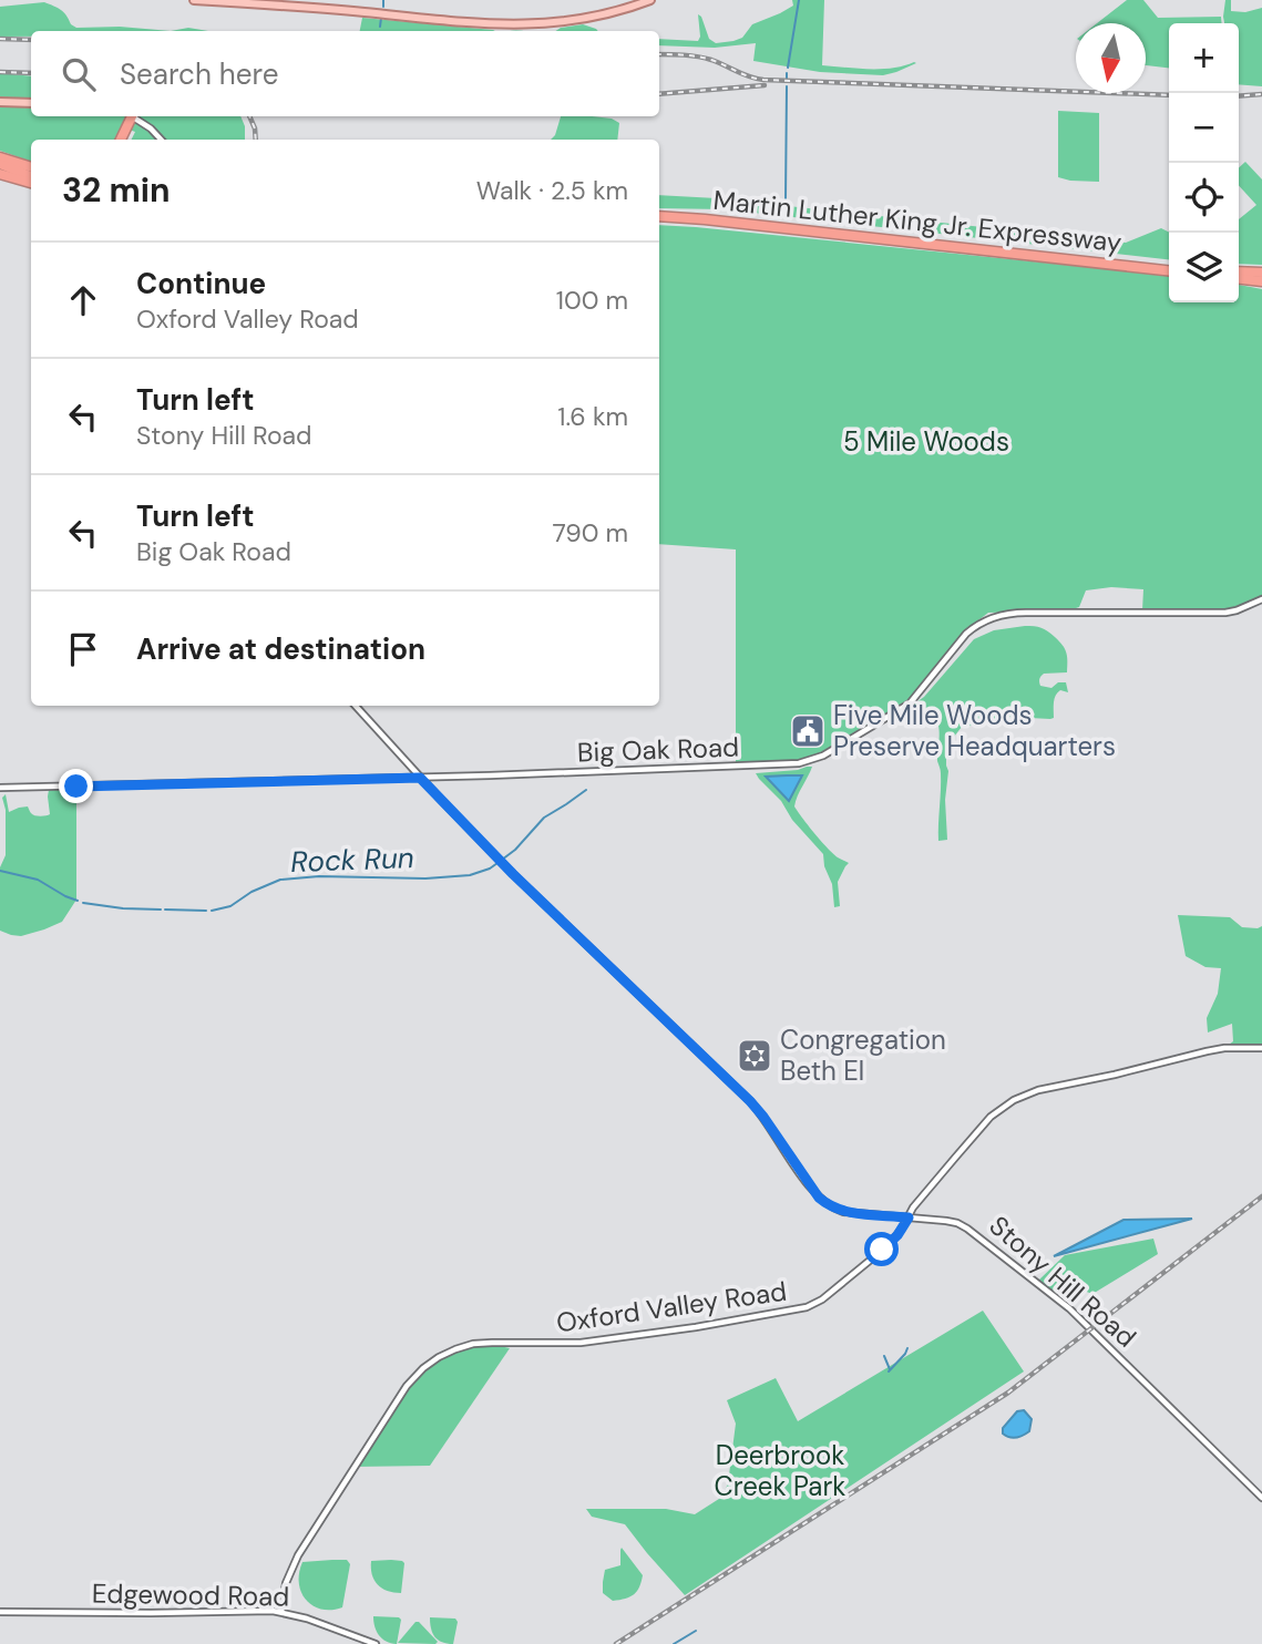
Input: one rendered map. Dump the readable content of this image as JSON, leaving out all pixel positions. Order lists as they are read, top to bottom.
{
  "streets": {
    "highway": ["Martin Luther King Jr. Expressway"],
    "street": [
      "Big Oak Road",
      "Stony Hill Road",
      "Oxford Valley Road",
      "Edgewood Road"
    ]
  },
  "crossings": [
    ["Big Oak Road", "Stony Hill Road"],
    ["Stony Hill Road", "Oxford Valley Road"],
    ["Oxford Valley Road", "Edgewood Road"]
  ],
  "water": ["Rock Run"],
  "parks": ["5 Mile Woods", "Deerbrook Creek Park"],
  "places": {
    "public building": ["Five Mile Woods Preserve Headquarters"],
    "synagogue": ["Congregation Beth El"]
  },
  "north": "bottom",
  "page": {
    "map_buttons": ["+", "−"],
    "search": "Search here",
    "heading": ["32 min", "Walk · 2.5 km"],
    "list": [
      ["Continue", "Oxford Valley Road", "100 m"],
      ["Turn left", "Stony Hill Road", "1.6 km"],
      ["Turn left", "Big Oak Road", "790 m"],
      "Arrive at destination"
    ]
  }
}
